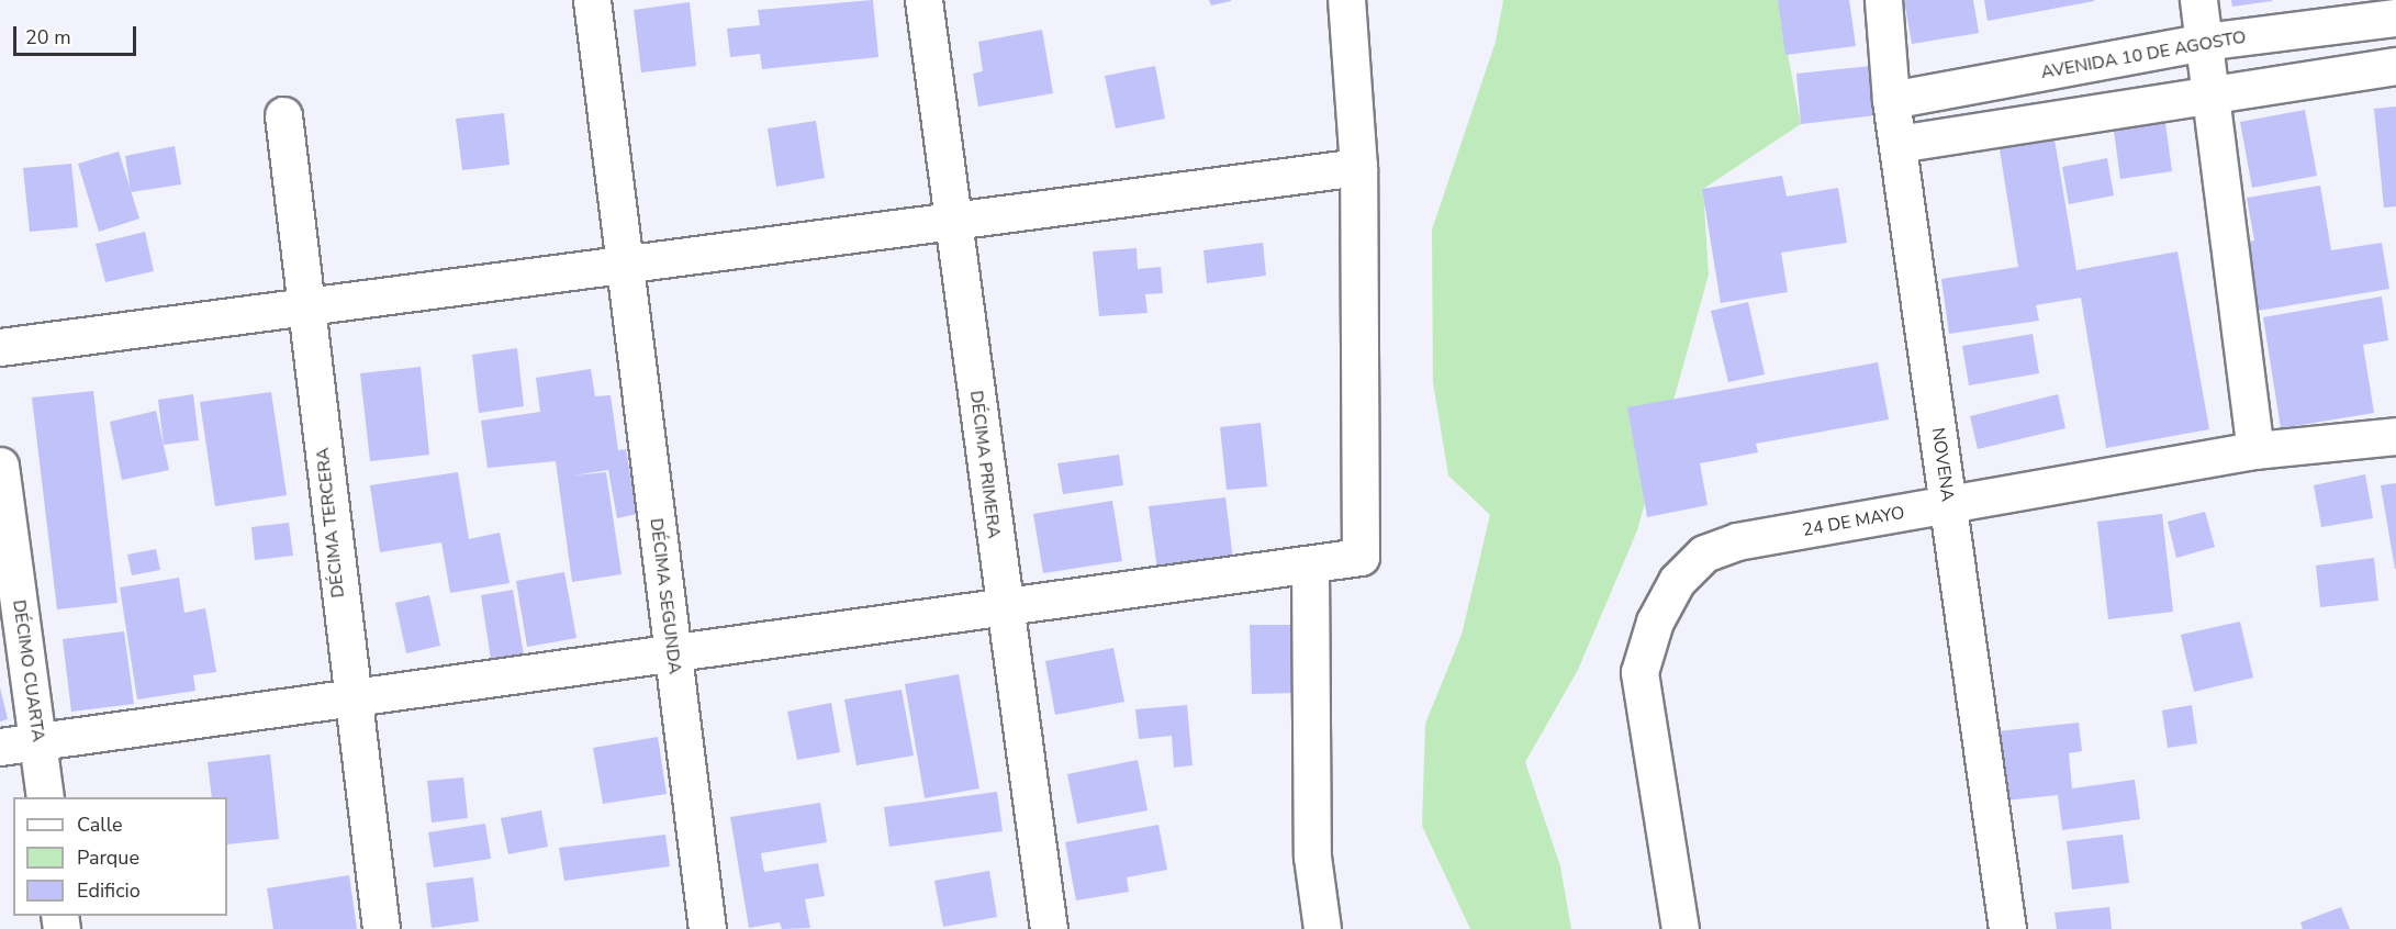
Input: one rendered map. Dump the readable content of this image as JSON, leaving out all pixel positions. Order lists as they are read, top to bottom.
{
  "streets": {
    "street": [
      "AVENIDA 10 DE AGOSTO",
      "DÉCIMA PRIMERA",
      "NOVENA",
      "24 DE MAYO",
      "DÉCIMA TERCERA",
      "DÉCIMA SEGUNDA",
      "DÉCIMO CUARTA"
    ]
  },
  "crossings": [
    ["AVENIDA 10 DE AGOSTO", "NOVENA"],
    ["NOVENA", "24 DE MAYO"]
  ],
  "legend": ["Calle", "Parque", "Edificio"],
  "scale_bar": "20 m"
}
